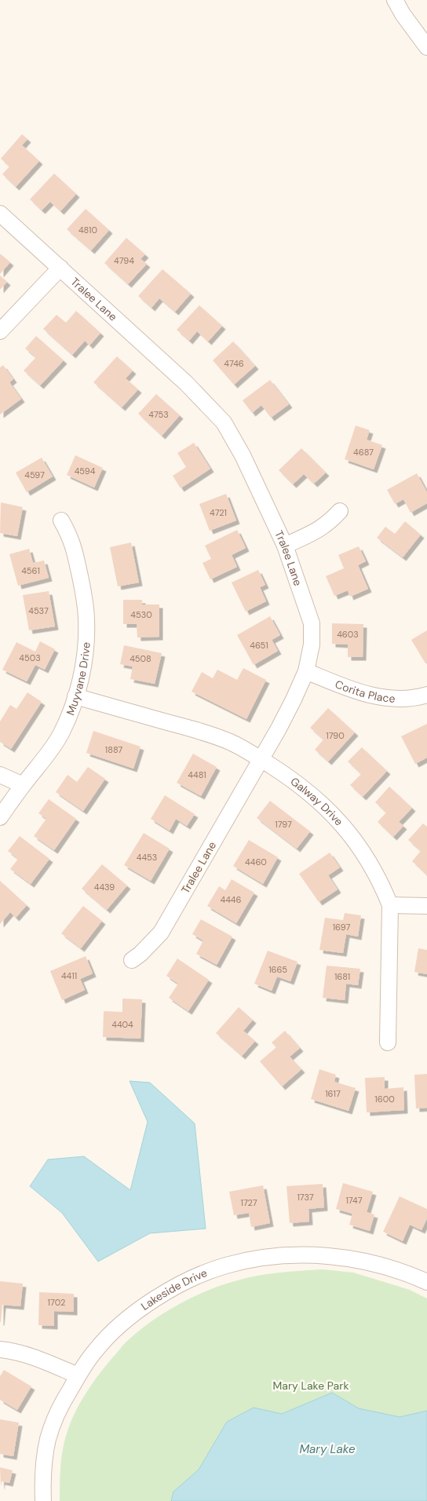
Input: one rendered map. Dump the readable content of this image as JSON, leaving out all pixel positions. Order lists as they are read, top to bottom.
{
  "streets": {
    "street": [
      "Tralee Lane",
      "Muyvane Drive",
      "Corita Place",
      "Galway Drive",
      "Lakeside Drive"
    ]
  },
  "crossings": [
    ["Tralee Lane", "Corita Place"],
    ["Tralee Lane", "Galway Drive"],
    ["Muyvane Drive", "Galway Drive"]
  ],
  "water": ["Mary Lake"],
  "parks": ["Mary Lake Park"],
  "house_numbers": [
    "4810",
    "4794",
    "4746",
    "4753",
    "4687",
    "4594",
    "4597",
    "4721",
    "4561",
    "4537",
    "4530",
    "4603",
    "4651",
    "4503",
    "4508",
    "1790",
    "1887",
    "4481",
    "1797",
    "4453",
    "4460",
    "4439",
    "4446",
    "1697",
    "1665",
    "4411",
    "1681",
    "4404",
    "1617",
    "1600",
    "1737",
    "1747",
    "1727",
    "1702"
  ]
}
